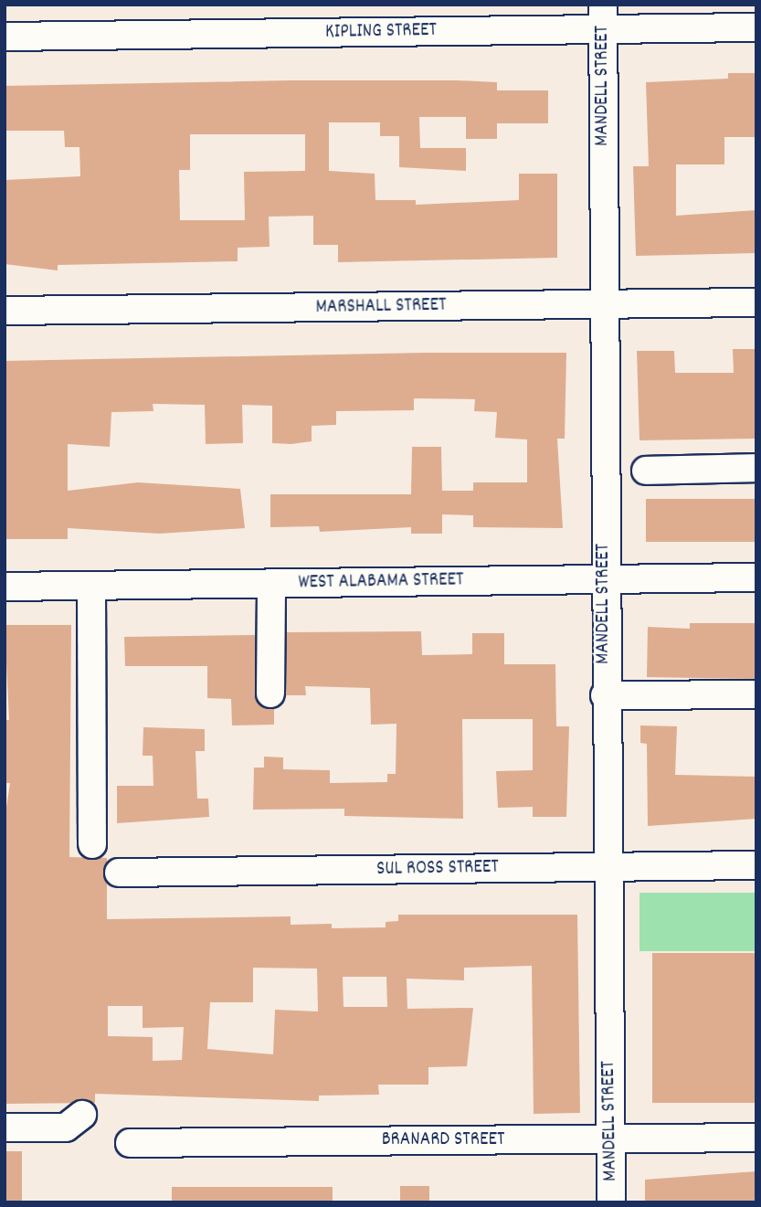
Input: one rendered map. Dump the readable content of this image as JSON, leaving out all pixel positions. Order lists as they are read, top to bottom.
{
  "streets": {
    "street": [
      "KIPLING STREET",
      "MANDELL STREET",
      "MARSHALL STREET",
      "WEST ALABAMA STREET",
      "SUL ROSS STREET",
      "BRANARD STREET"
    ]
  },
  "crossings": [
    ["KIPLING STREET", "MANDELL STREET"],
    ["MANDELL STREET", "MARSHALL STREET"],
    ["MANDELL STREET", "WEST ALABAMA STREET"],
    ["MANDELL STREET", "SUL ROSS STREET"],
    ["MANDELL STREET", "BRANARD STREET"]
  ]
}
